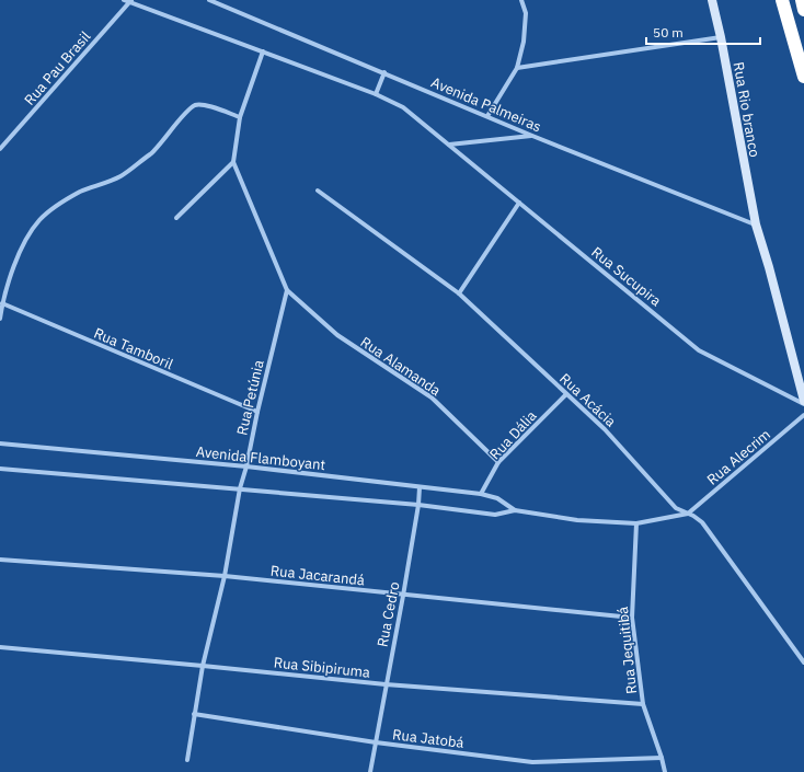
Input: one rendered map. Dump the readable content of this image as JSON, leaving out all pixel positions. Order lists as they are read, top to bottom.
{
  "streets": {
    "street": [
      "Rua Pau Brasil",
      "Avenida Palmeiras",
      "Rua Rio branco",
      "Rua Sucupira",
      "Rua Tamboril",
      "Rua Alamanda",
      "Rua Petúnia",
      "Rua Acácia",
      "Rua Dália",
      "Rua Alecrim",
      "Avenida Flamboyant",
      "Rua Jacarandá",
      "Rua Cedro",
      "Rua Jequitibá",
      "Rua Sibipiruma",
      "Rua Jatobá"
    ]
  },
  "crossings": [
    ["Avenida Palmeiras", "Rua Rio branco"],
    ["Rua Tamboril", "Rua Petúnia"],
    ["Rua Alamanda", "Rua Petúnia"],
    ["Rua Alamanda", "Rua Dália"],
    ["Rua Petúnia", "Avenida Flamboyant"],
    ["Rua Petúnia", "Rua Jacarandá"],
    ["Rua Petúnia", "Rua Sibipiruma"],
    ["Rua Petúnia", "Rua Jatobá"],
    ["Rua Acácia", "Rua Dália"],
    ["Rua Acácia", "Rua Alecrim"],
    ["Rua Acácia", "Avenida Flamboyant"],
    ["Rua Dália", "Avenida Flamboyant"],
    ["Rua Alecrim", "Avenida Flamboyant"],
    ["Avenida Flamboyant", "Rua Cedro"],
    ["Avenida Flamboyant", "Rua Jequitibá"],
    ["Rua Jacarandá", "Rua Cedro"],
    ["Rua Jacarandá", "Rua Jequitibá"],
    ["Rua Cedro", "Rua Sibipiruma"],
    ["Rua Cedro", "Rua Jatobá"],
    ["Rua Jequitibá", "Rua Sibipiruma"],
    ["Rua Jequitibá", "Rua Jatobá"]
  ],
  "scale_bar": "50 m"
}
